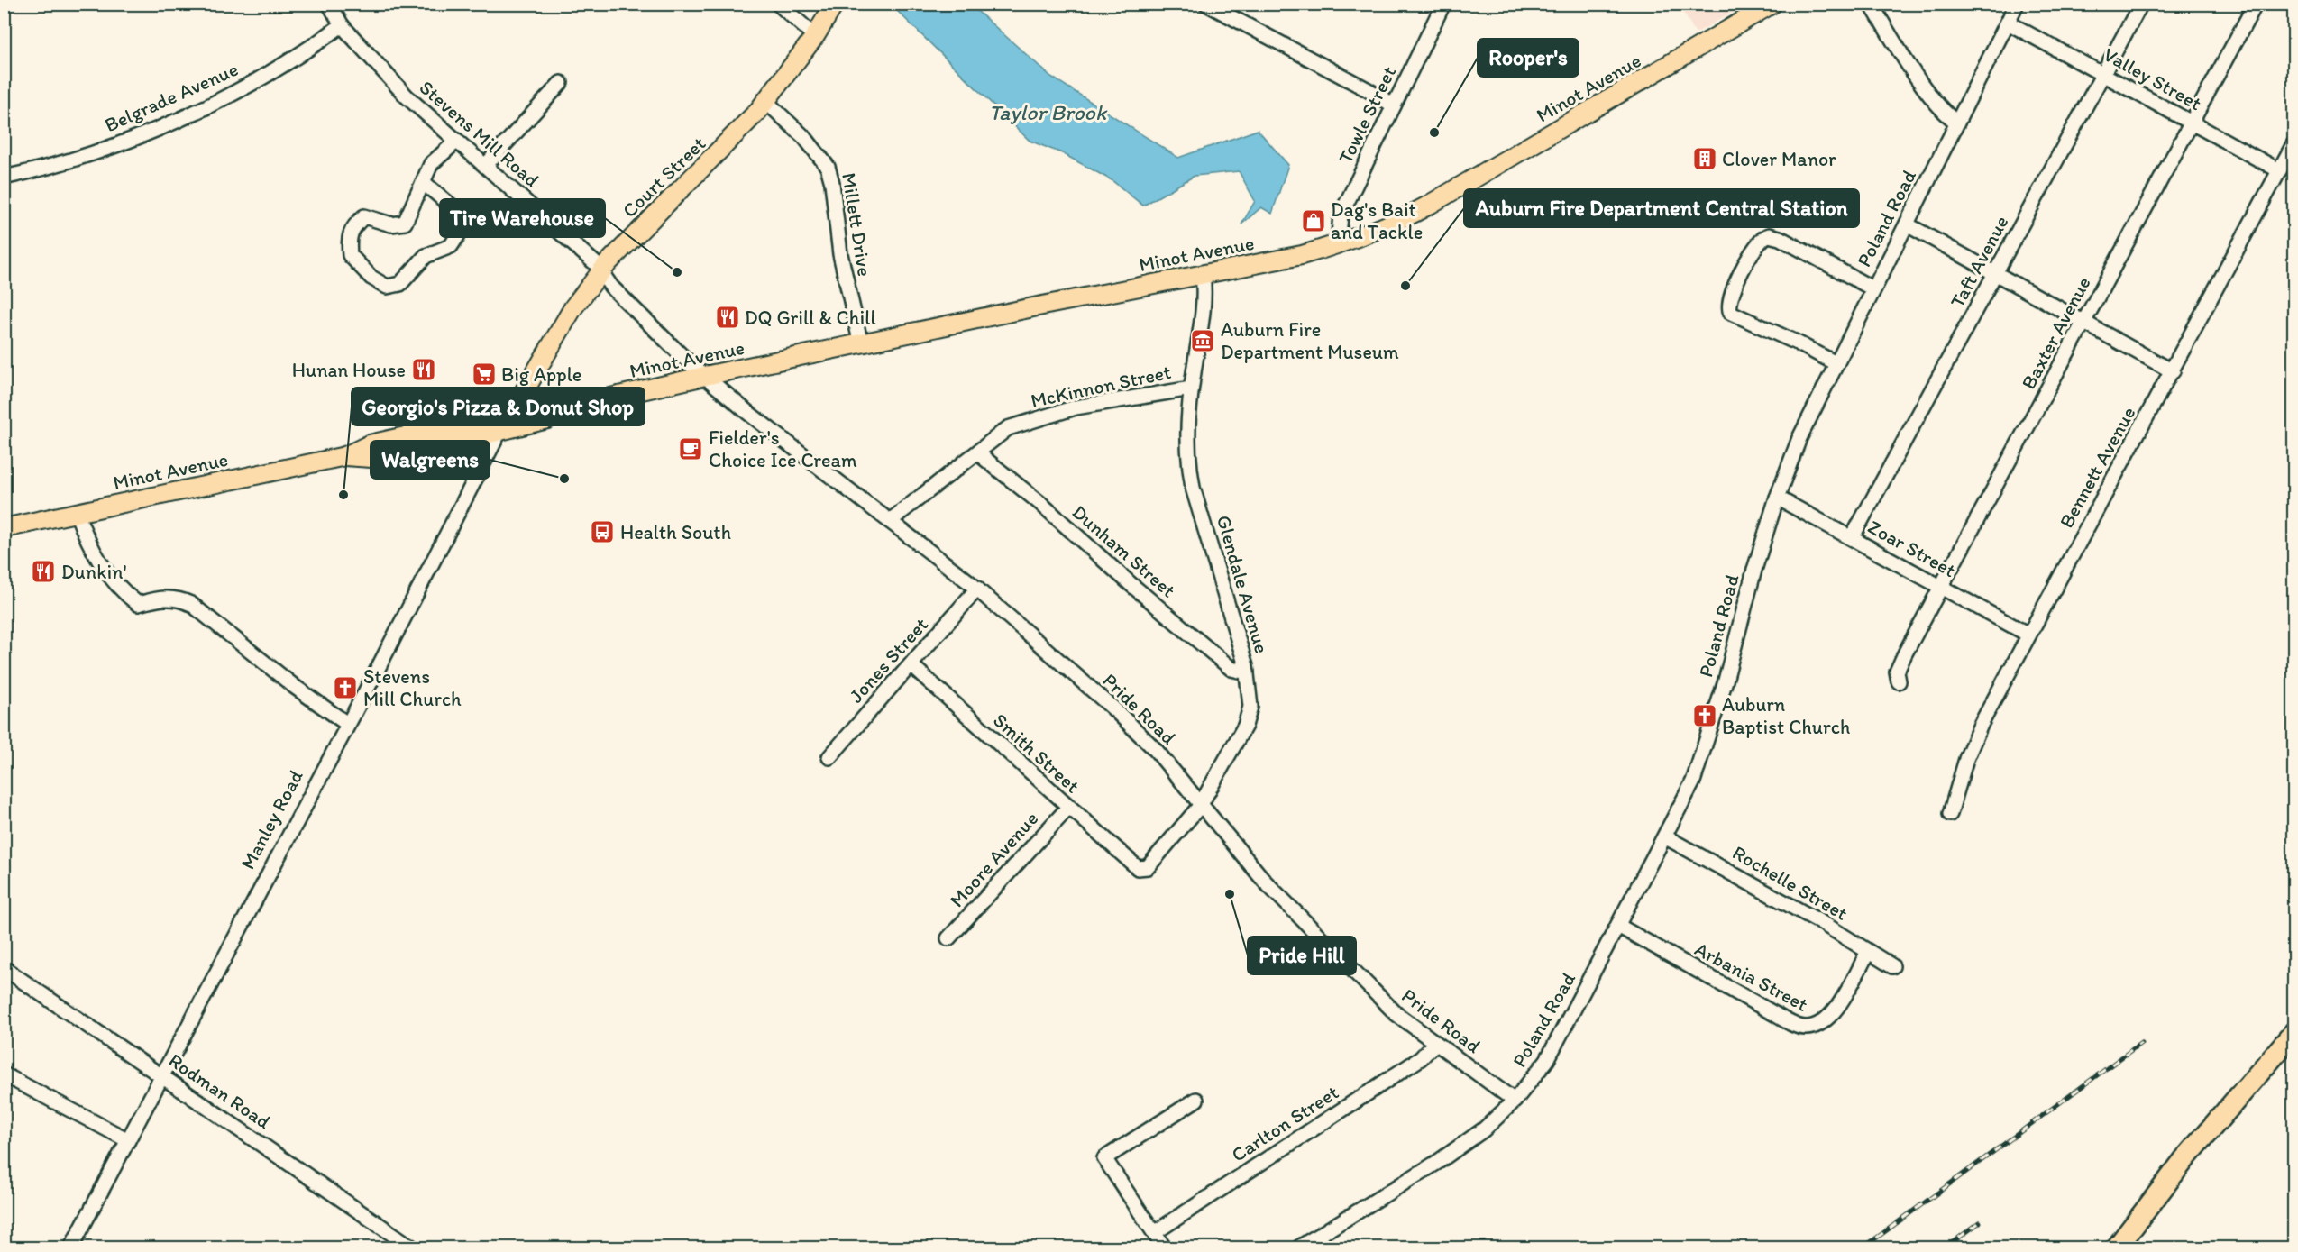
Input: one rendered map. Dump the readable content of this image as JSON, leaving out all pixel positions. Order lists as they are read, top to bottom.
{
  "streets": {
    "main road": ["Minot Avenue", "Court Street", "Manley Road"],
    "street": [
      "Valley Street",
      "Belgrade Avenue",
      "Towle Street",
      "Stevens Mill Road",
      "Poland Road",
      "Millett Drive",
      "Taft Avenue",
      "Baxter Avenue",
      "McKinnon Street",
      "Bennett Avenue",
      "Zoar Street",
      "Dunham Street",
      "Glendale Avenue",
      "Jones Street",
      "Pride Road",
      "Smith Street",
      "Moore Avenue",
      "Rochelle Street",
      "Arbania Street",
      "Rodman Road",
      "Carlton Street"
    ]
  },
  "crossings": [
    ["Valley Street", "Poland Road"],
    ["Valley Street", "Taft Avenue"],
    ["Valley Street", "Baxter Avenue"],
    ["Valley Street", "Bennett Avenue"],
    ["Minot Avenue", "Towle Street"],
    ["Minot Avenue", "Stevens Mill Road"],
    ["Minot Avenue", "Court Street"],
    ["Minot Avenue", "Millett Drive"],
    ["Minot Avenue", "Glendale Avenue"],
    ["Minot Avenue", "Pride Road"],
    ["Minot Avenue", "Manley Road"],
    ["Belgrade Avenue", "Stevens Mill Road"],
    ["Stevens Mill Road", "Court Street"],
    ["Stevens Mill Road", "Pride Road"],
    ["Court Street", "Millett Drive"],
    ["Court Street", "Manley Road"],
    ["Poland Road", "Zoar Street"],
    ["Poland Road", "Pride Road"],
    ["Poland Road", "Rochelle Street"],
    ["Poland Road", "Arbania Street"],
    ["Taft Avenue", "Zoar Street"],
    ["Baxter Avenue", "Zoar Street"],
    ["McKinnon Street", "Dunham Street"],
    ["McKinnon Street", "Glendale Avenue"],
    ["McKinnon Street", "Pride Road"],
    ["Bennett Avenue", "Zoar Street"],
    ["Dunham Street", "Glendale Avenue"],
    ["Glendale Avenue", "Pride Road"],
    ["Glendale Avenue", "Smith Street"],
    ["Jones Street", "Pride Road"],
    ["Jones Street", "Smith Street"],
    ["Pride Road", "Carlton Street"],
    ["Smith Street", "Moore Avenue"],
    ["Manley Road", "Rodman Road"],
    ["Rochelle Street", "Arbania Street"]
  ],
  "water": ["Taylor Brook"],
  "places": {
    "other": [
      "Rooper's",
      "Tire Warehouse",
      "Auburn Fire Department Central Station",
      "Walgreens",
      "Georgio's Pizza & Donut Shop",
      "Pride Hill"
    ],
    "building": ["Clover Manor"],
    "shop": ["Dag's Bait and Tackle"],
    "restaurant": ["DQ Grill & Chill", "Hunan House", "Dunkin'"],
    "museum": ["Auburn Fire Department Museum"],
    "supermarket": ["Big Apple"],
    "cafe": ["Fielder's Choice Ice Cream"],
    "bus stop": ["Health South"],
    "church": ["Stevens Mill Church", "Auburn Baptist Church"]
  }
}
